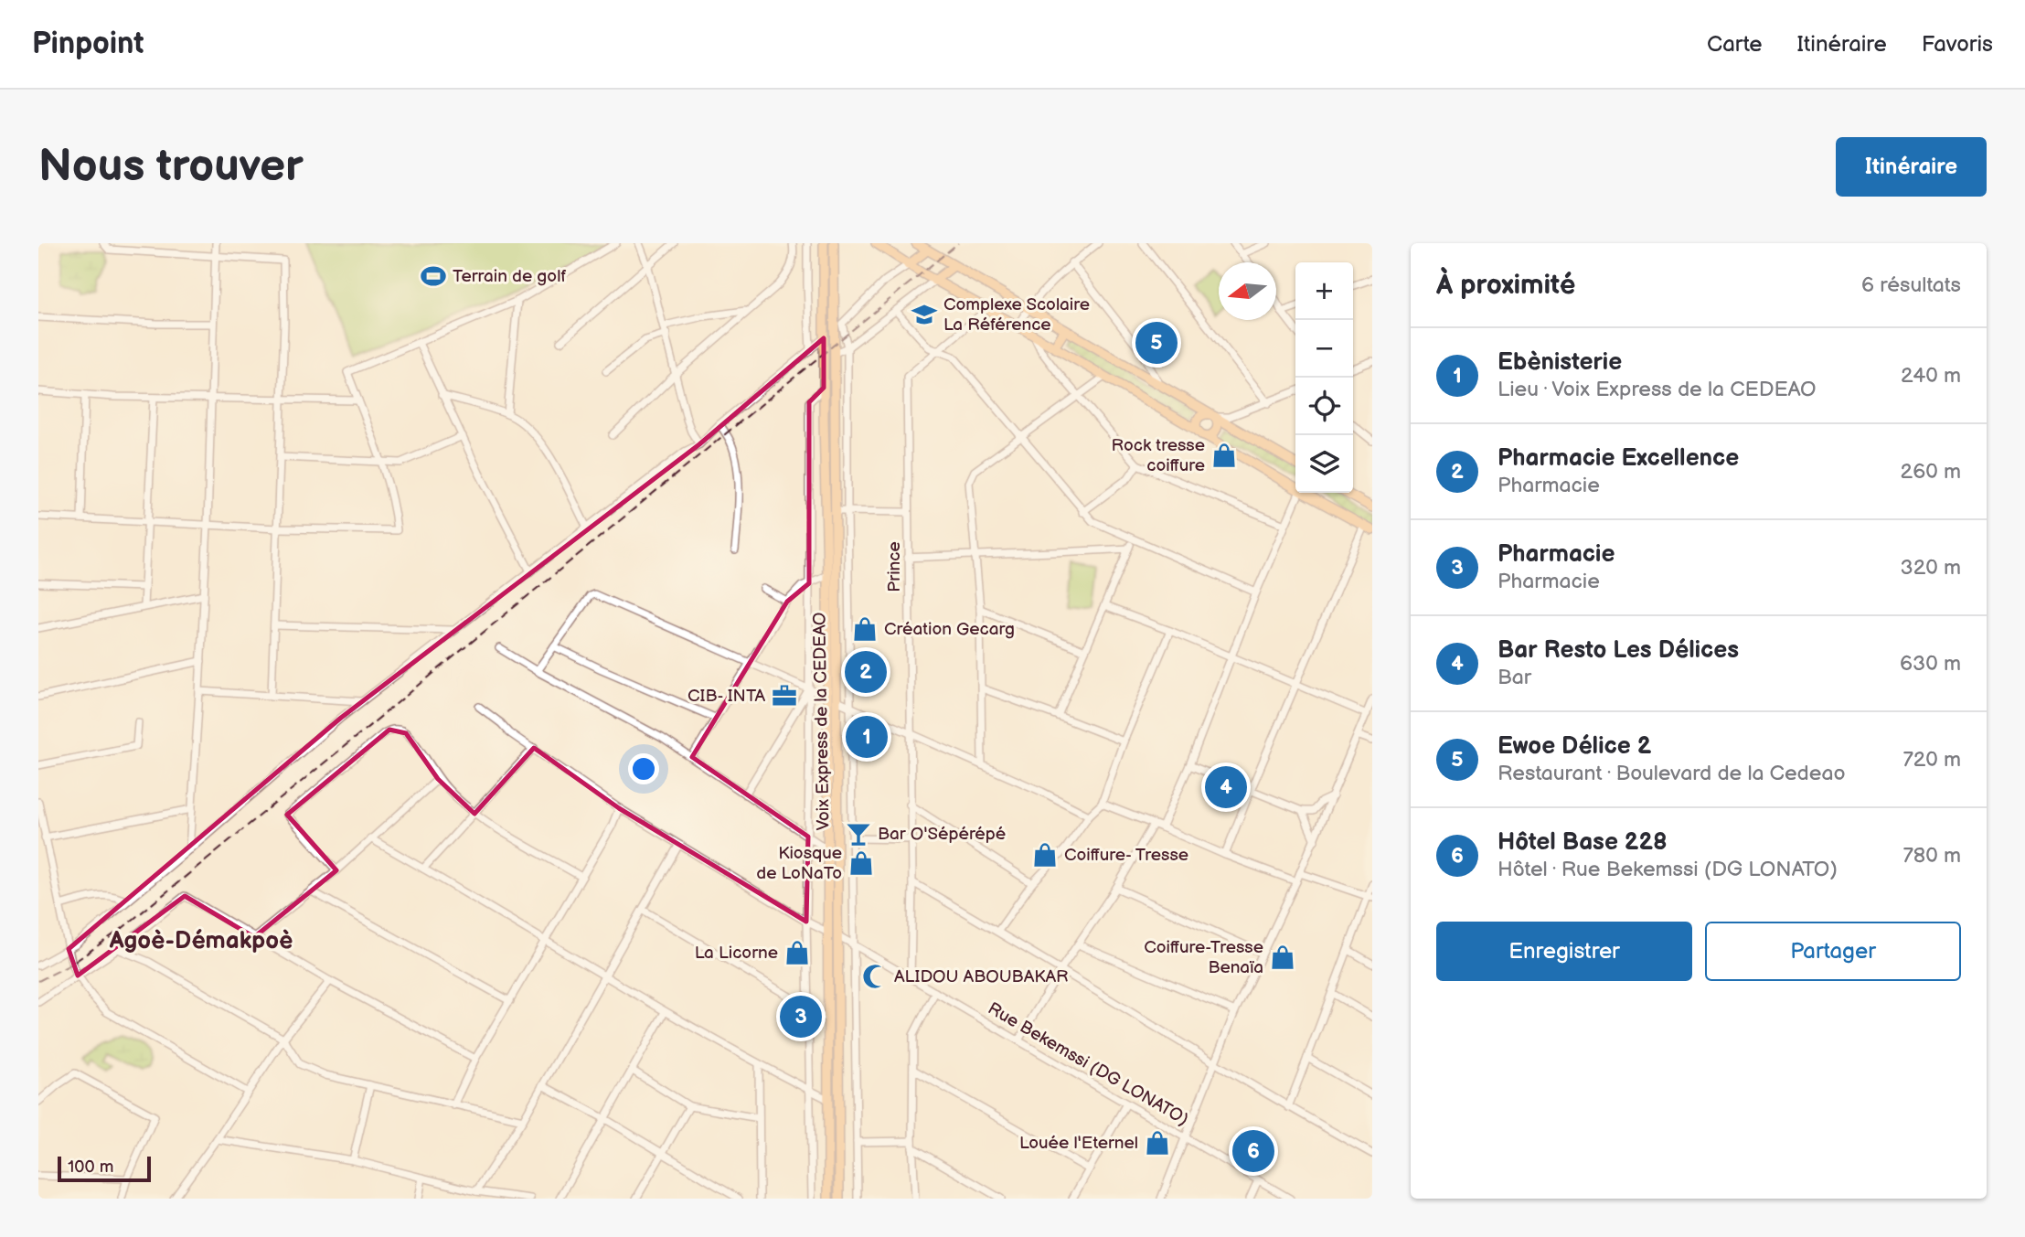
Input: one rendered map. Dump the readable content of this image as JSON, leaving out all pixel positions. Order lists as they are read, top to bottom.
{
  "streets": {
    "main road": ["Voix Express de la CEDEAO"],
    "street": ["Prince", "Rue Bekemssi (DG LONATO)"]
  },
  "crossings": [
    ["Prince", "Rue Bekemssi (DG LONATO)"],
    ["Voix Express de la CEDEAO", "Rue Bekemssi (DG LONATO)"]
  ],
  "districts": ["Agoè-Démakpoè"],
  "places": {
    "sports": ["Terrain de golf"],
    "school or university": ["Complexe Scolaire La Référence"],
    "shop": [
      "Rock tresse coiffure",
      "Création Gecarg",
      "Coiffure- Tresse",
      "Kiosque de LoNaTo",
      "La Licorne",
      "Coiffure-Tresse Benaïa",
      "Louée l'Eternel"
    ],
    "office": ["CIB- INTA"],
    "bar": ["Bar O'Sépérépé"],
    "mosque": ["ALIDOU ABOUBAKAR"]
  },
  "scale_bar": "100 m",
  "north": "left",
  "page": {
    "header": "Pinpoint",
    "nav": ["Carte", "Itinéraire", "Favoris"],
    "buttons": [
      "Itinéraire",
      ["Enregistrer", "Partager"]
    ],
    "title": "Nous trouver",
    "heading": ["À proximité", "6 résultats"],
    "map_buttons": ["+", "−"],
    "pins": [
      "5",
      "2",
      "1",
      "4",
      "3",
      "6"
    ],
    "list": [
      {
        "mark": "1",
        "name": "Ebènisterie",
        "note": "Lieu · Voix Express de la CEDEAO",
        "value": "240 m"
      },
      {
        "mark": "2",
        "name": "Pharmacie Excellence",
        "note": "Pharmacie",
        "value": "260 m"
      },
      {
        "mark": "3",
        "name": "Pharmacie",
        "note": "Pharmacie",
        "value": "320 m"
      },
      {
        "mark": "4",
        "name": "Bar Resto Les Délices",
        "note": "Bar",
        "value": "630 m"
      },
      {
        "mark": "5",
        "name": "Ewoe Délice 2",
        "note": "Restaurant · Boulevard de la Cedeao",
        "value": "720 m"
      },
      {
        "mark": "6",
        "name": "Hôtel Base 228",
        "note": "Hôtel · Rue Bekemssi (DG LONATO)",
        "value": "780 m"
      }
    ],
    "scale": "100 m"
  }
}
